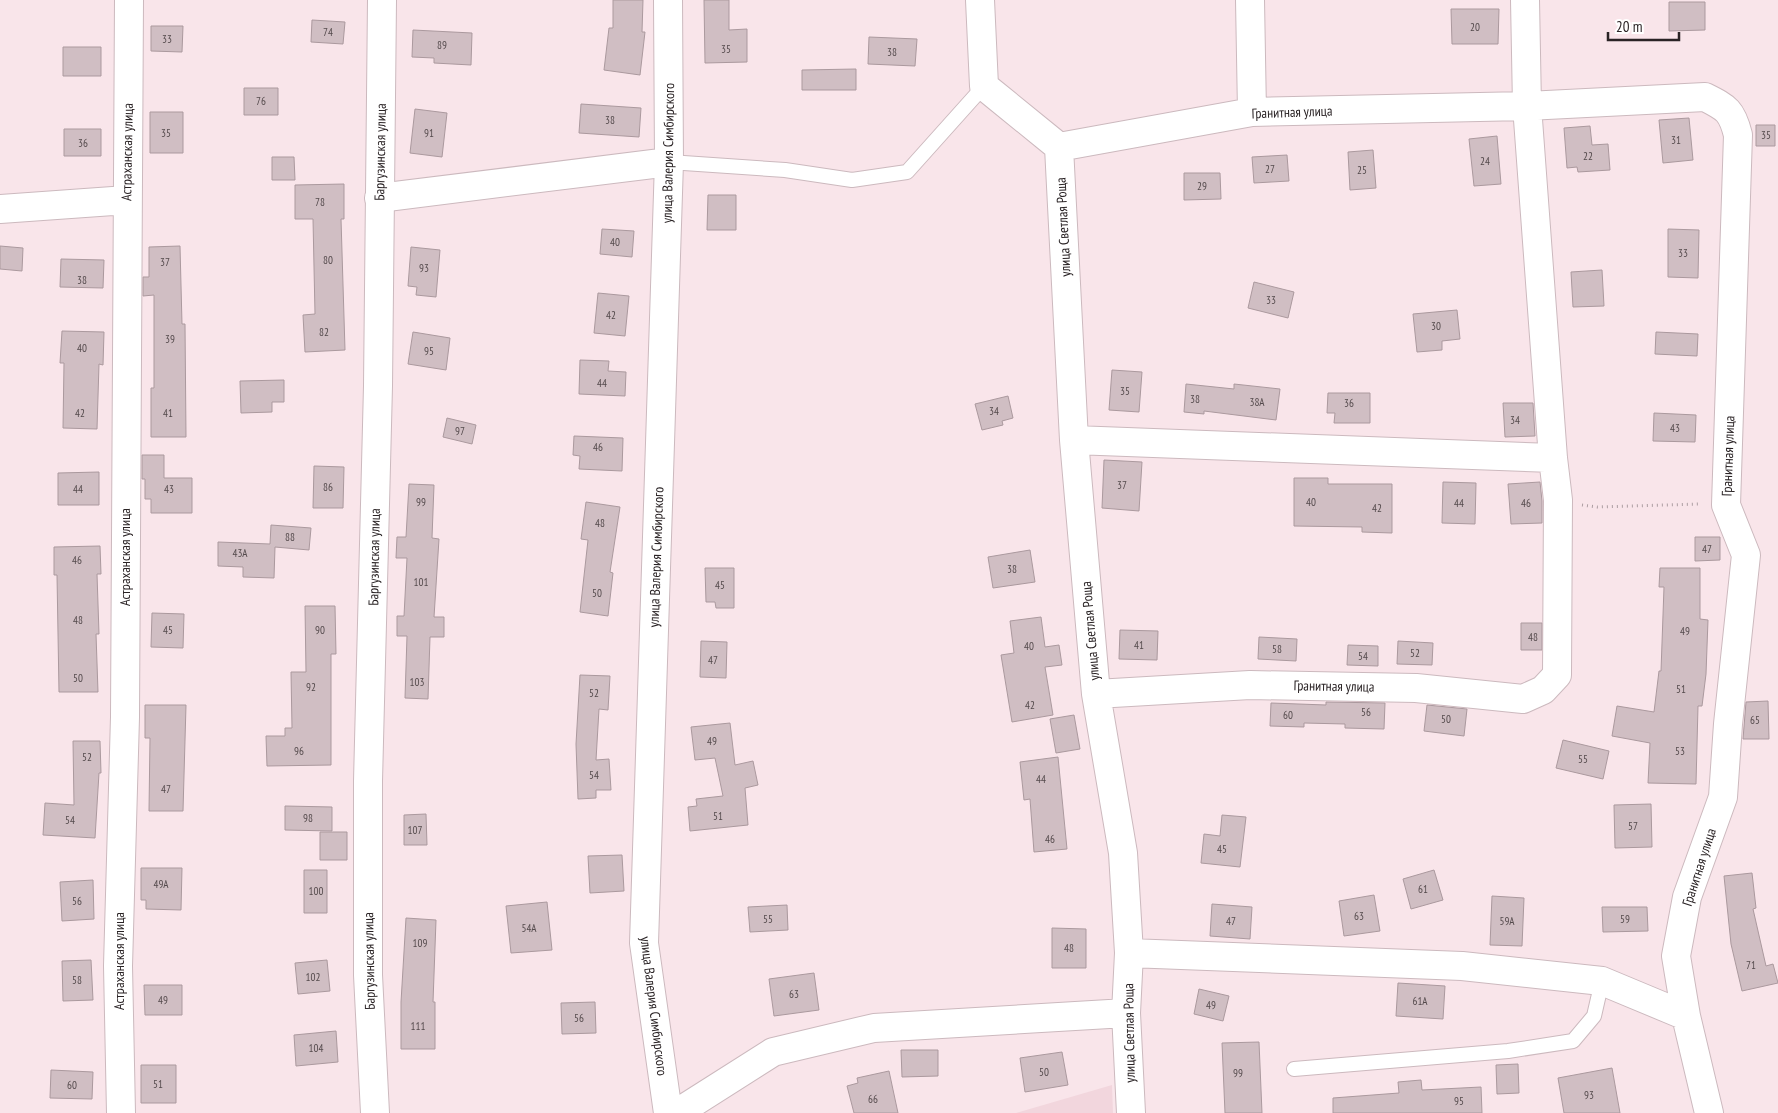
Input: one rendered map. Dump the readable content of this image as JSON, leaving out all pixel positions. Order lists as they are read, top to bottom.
{
  "streets": {
    "street": [
      "Гранитная улица",
      "Астраханская улица",
      "Баргузинская улица",
      "улица Валерия Симбирского",
      "улица Светлая Роща"
    ]
  },
  "crossings": [
    ["Гранитная улица", "улица Светлая Роща"]
  ],
  "house_numbers": [
    "20",
    "74",
    "33",
    "89",
    "35",
    "38",
    "76",
    "38",
    "35",
    "91",
    "35",
    "31",
    "36",
    "22",
    "24",
    "27",
    "25",
    "29",
    "78",
    "40",
    "33",
    "80",
    "37",
    "93",
    "38",
    "33",
    "42",
    "30",
    "82",
    "39",
    "40",
    "95",
    "44",
    "35",
    "38",
    "38А",
    "36",
    "34",
    "42",
    "41",
    "34",
    "43",
    "97",
    "46",
    "37",
    "86",
    "44",
    "43",
    "99",
    "40",
    "44",
    "46",
    "42",
    "48",
    "88",
    "47",
    "43А",
    "46",
    "38",
    "101",
    "45",
    "50",
    "48",
    "45",
    "90",
    "49",
    "48",
    "41",
    "40",
    "58",
    "52",
    "54",
    "47",
    "50",
    "103",
    "92",
    "51",
    "52",
    "42",
    "56",
    "60",
    "50",
    "65",
    "49",
    "96",
    "53",
    "52",
    "55",
    "54",
    "44",
    "47",
    "51",
    "98",
    "54",
    "57",
    "107",
    "46",
    "45",
    "49А",
    "61",
    "100",
    "56",
    "63",
    "55",
    "59",
    "47",
    "59А",
    "54А",
    "109",
    "48",
    "71",
    "102",
    "58",
    "63",
    "49",
    "61А",
    "49",
    "56",
    "111",
    "104",
    "50",
    "99",
    "51",
    "60",
    "93",
    "66",
    "95"
  ],
  "scale_bar": "20 m"
}
